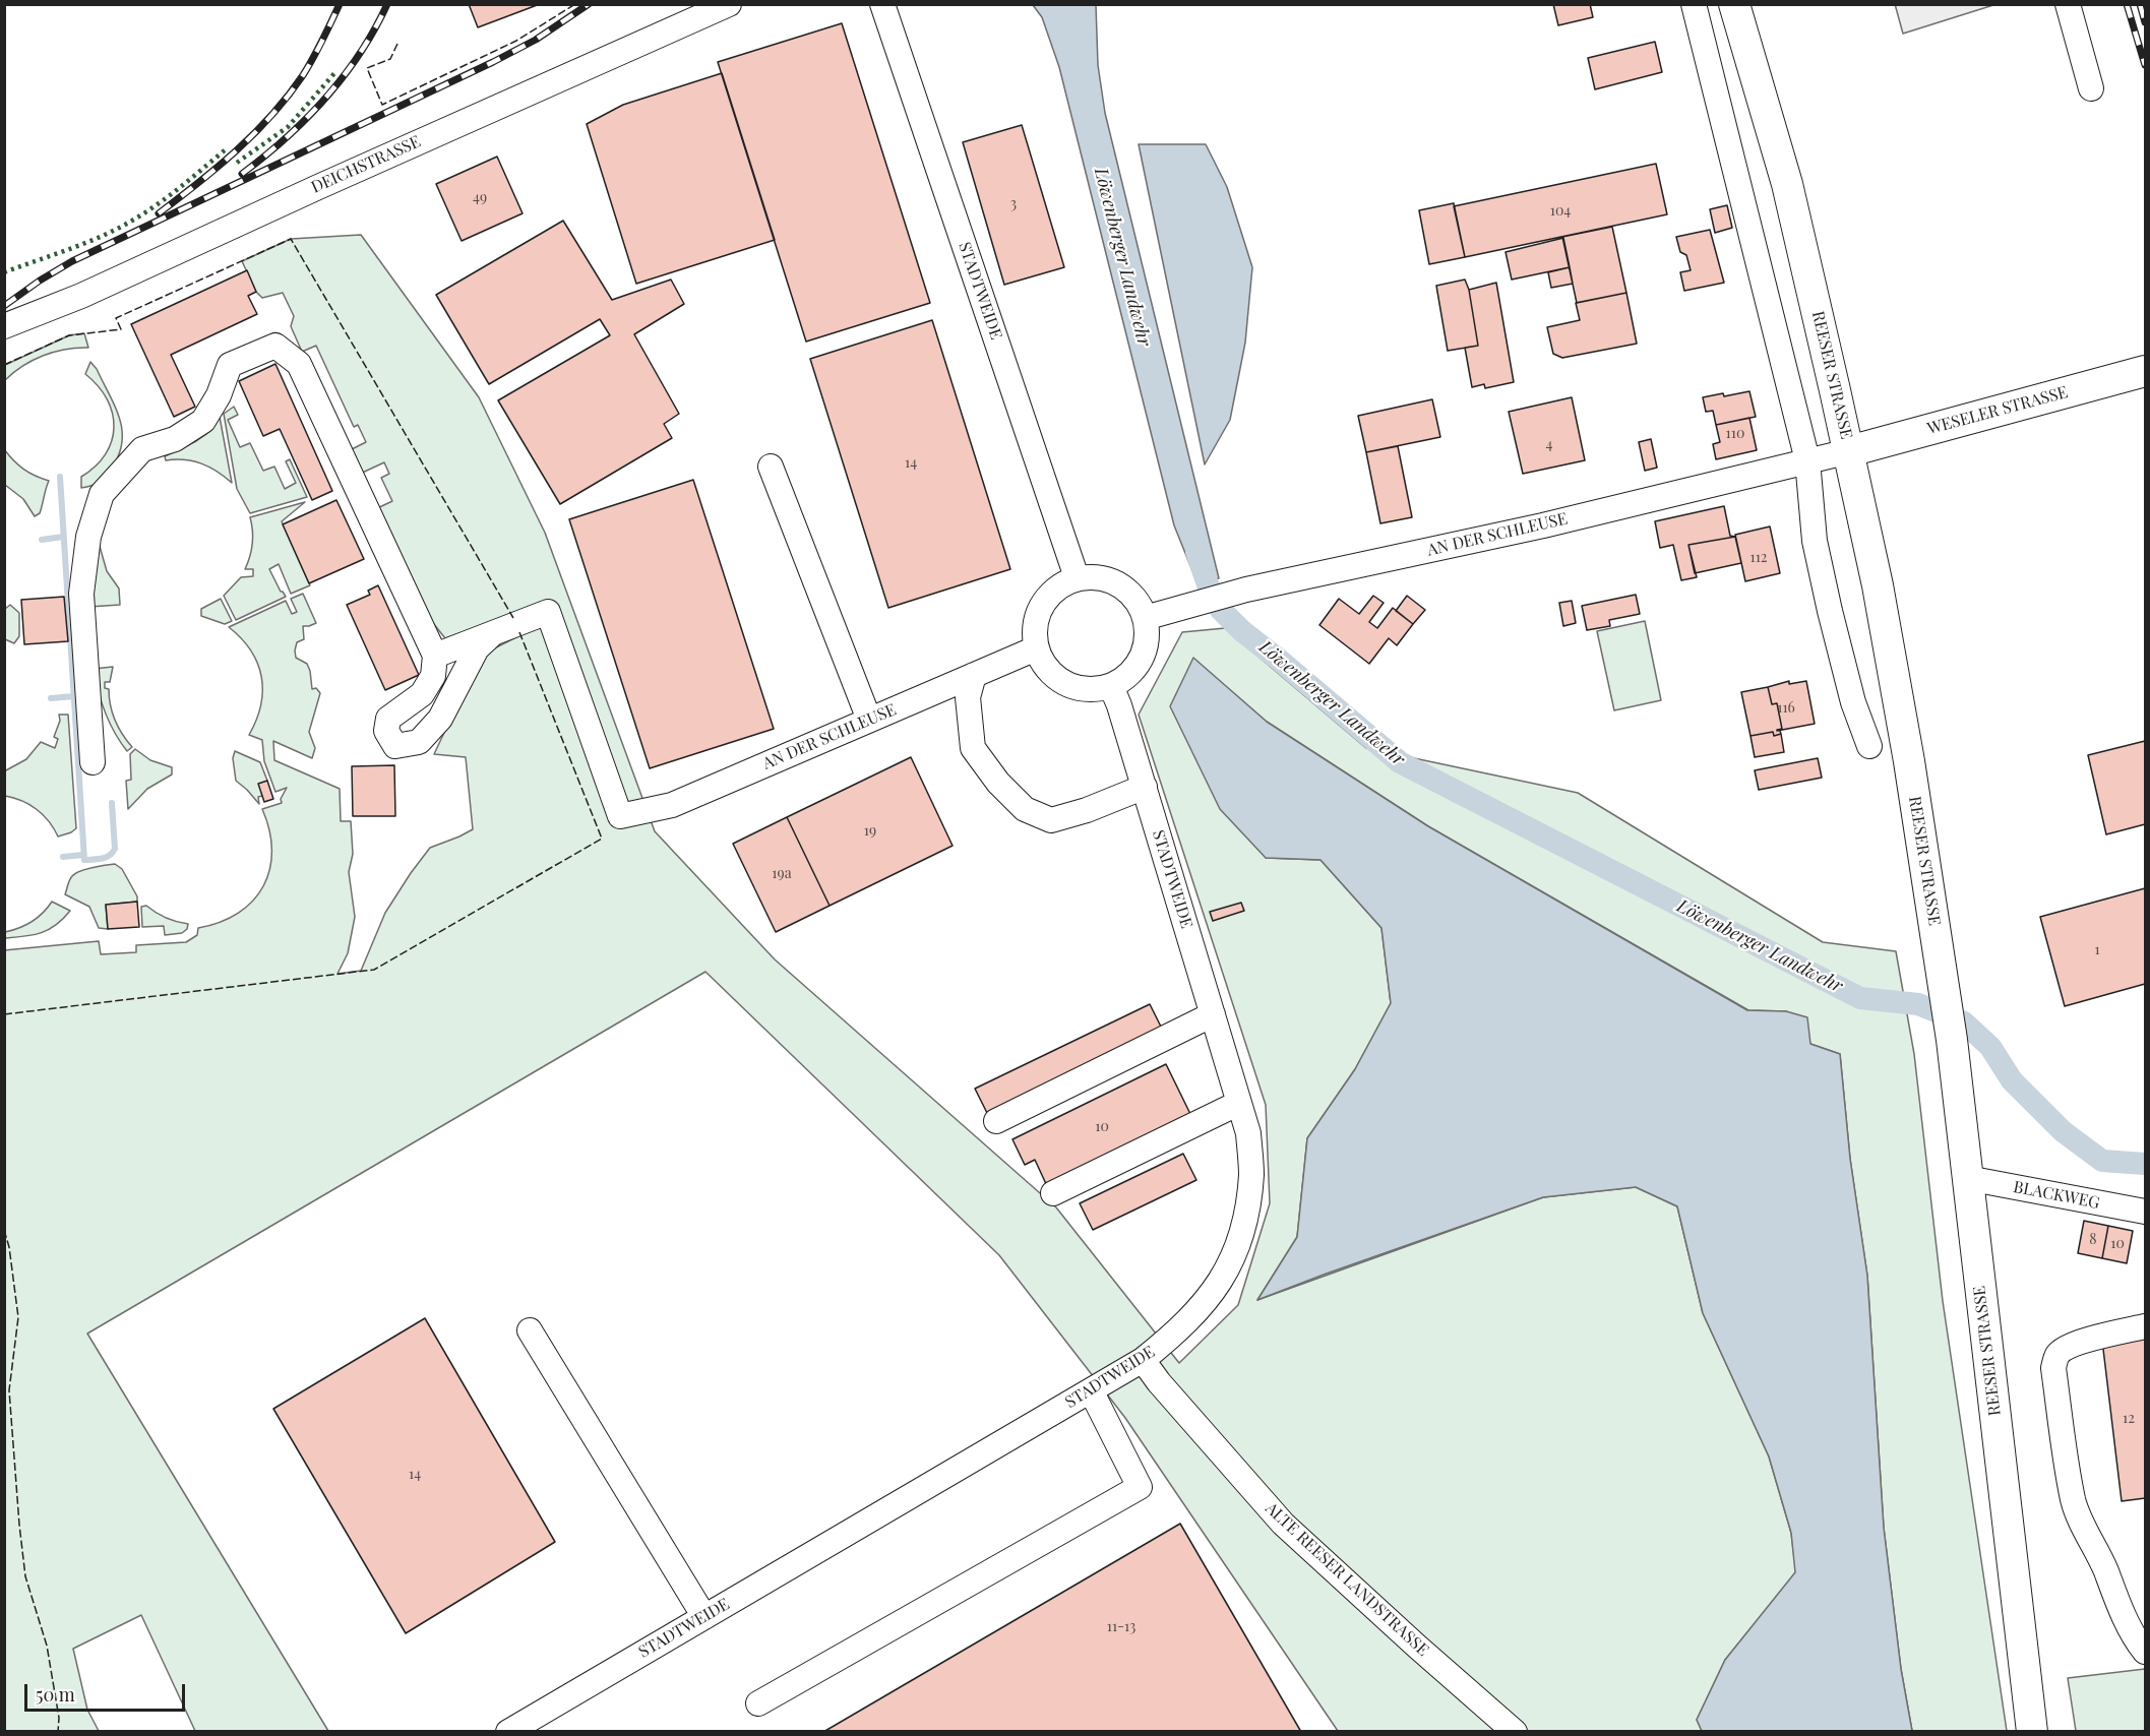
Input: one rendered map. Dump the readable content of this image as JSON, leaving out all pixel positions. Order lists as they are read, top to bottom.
{
  "streets": {
    "main road": ["REESER STRASSE", "WESELER STRASSE"],
    "street": [
      "DEICHSTRASSE",
      "STADTWEIDE",
      "AN DER SCHLEUSE",
      "BLACKWEG",
      "ALTE REESER LANDSTRASSE"
    ]
  },
  "crossings": [
    ["STADTWEIDE", "AN DER SCHLEUSE"],
    ["STADTWEIDE", "ALTE REESER LANDSTRASSE"],
    ["REESER STRASSE", "WESELER STRASSE"],
    ["REESER STRASSE", "AN DER SCHLEUSE"],
    ["REESER STRASSE", "BLACKWEG"],
    ["WESELER STRASSE", "AN DER SCHLEUSE"]
  ],
  "water": ["Löwenberger Landwehr"],
  "house_numbers": [
    "49",
    "3",
    "104",
    "110",
    "4",
    "14",
    "112",
    "116",
    "19",
    "19a",
    "1",
    "10",
    "8",
    "10",
    "12",
    "14",
    "11-13"
  ],
  "scale_bar": "50 m"
}
